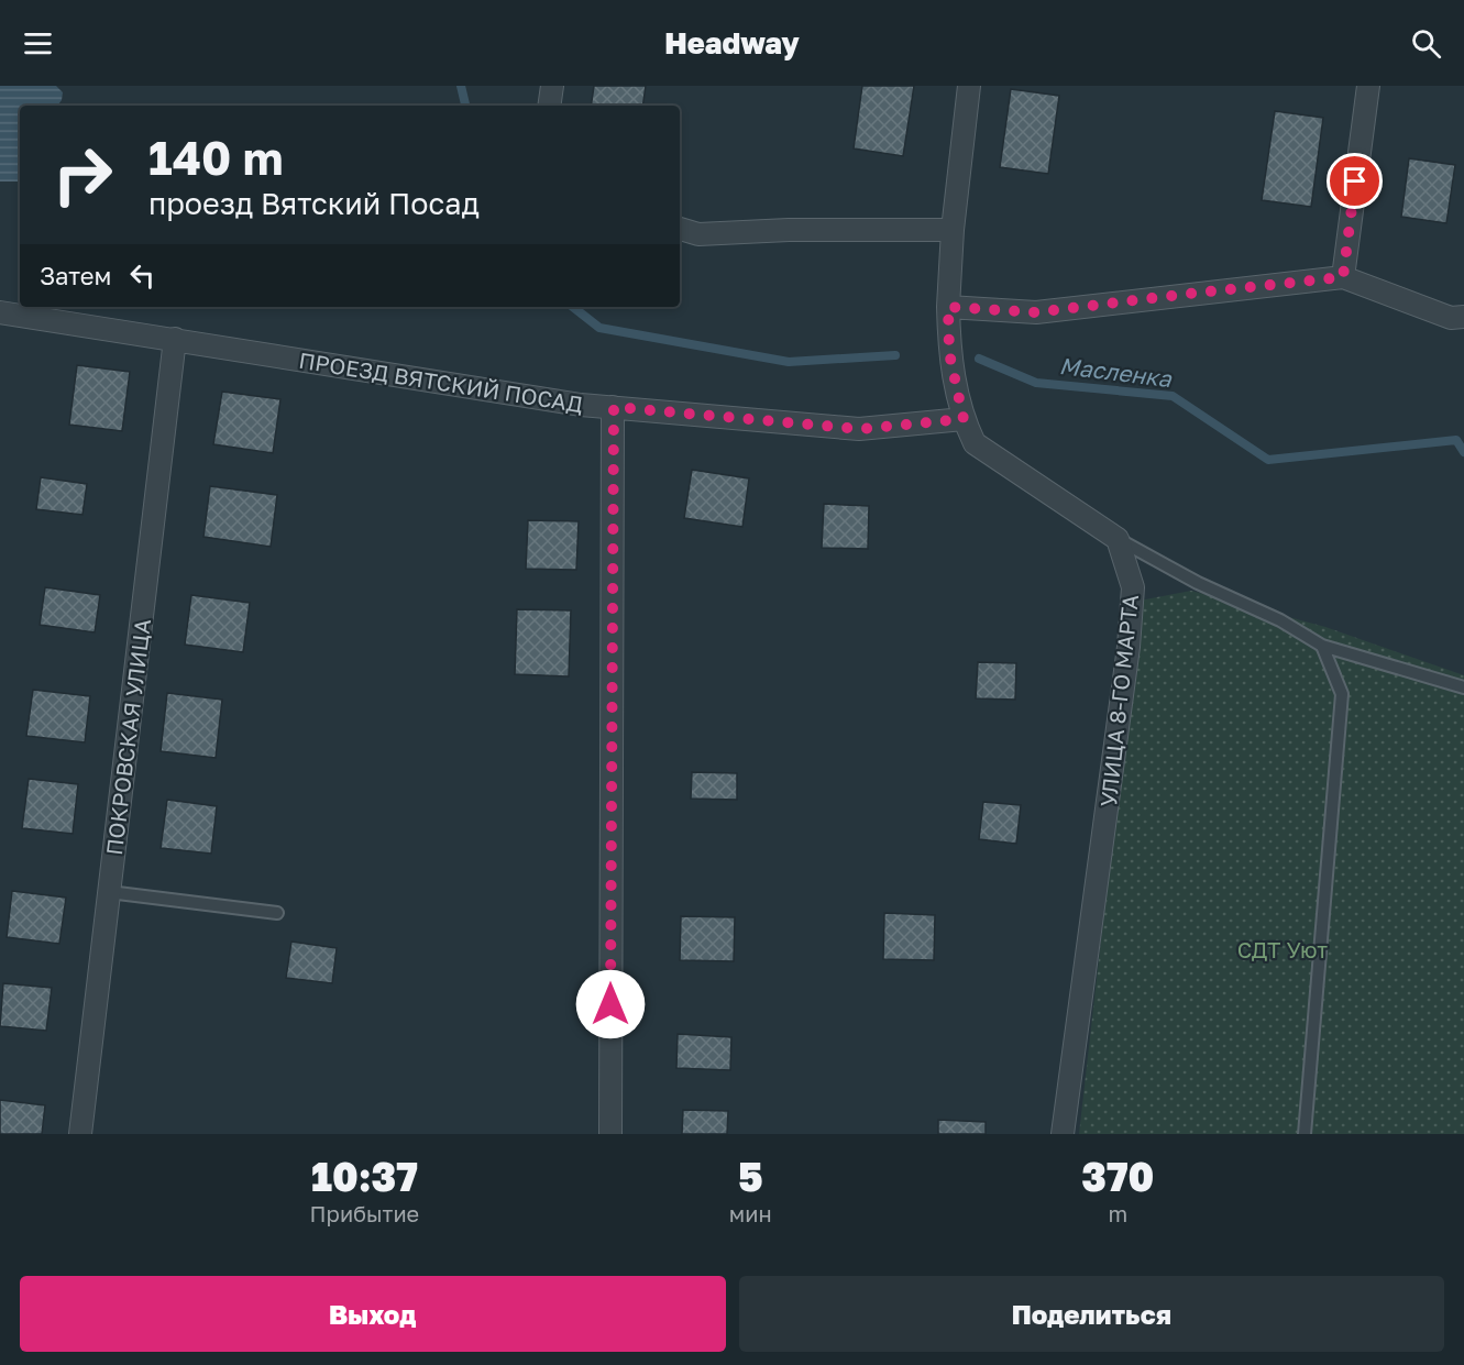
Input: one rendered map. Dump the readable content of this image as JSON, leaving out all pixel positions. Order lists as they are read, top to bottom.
{
  "streets": {
    "street": ["ПРОЕЗД ВЯТСКИЙ ПОСАД", "УЛИЦА 8-ГО МАРТА", "ПОКРОВСКАЯ УЛИЦА"]
  },
  "crossings": [
    ["ПРОЕЗД ВЯТСКИЙ ПОСАД", "ПОКРОВСКАЯ УЛИЦА"]
  ],
  "water": ["Масленка"],
  "parks": ["СДТ Уют"],
  "page": {
    "header": "Headway",
    "turn": ["140 m", "проезд Вятский Посад"],
    "then": "Затем",
    "eta": [
      "10:37",
      "Прибытие",
      "5",
      "мин",
      "370",
      "m"
    ],
    "buttons": ["Выход", "Поделиться"]
  }
}
